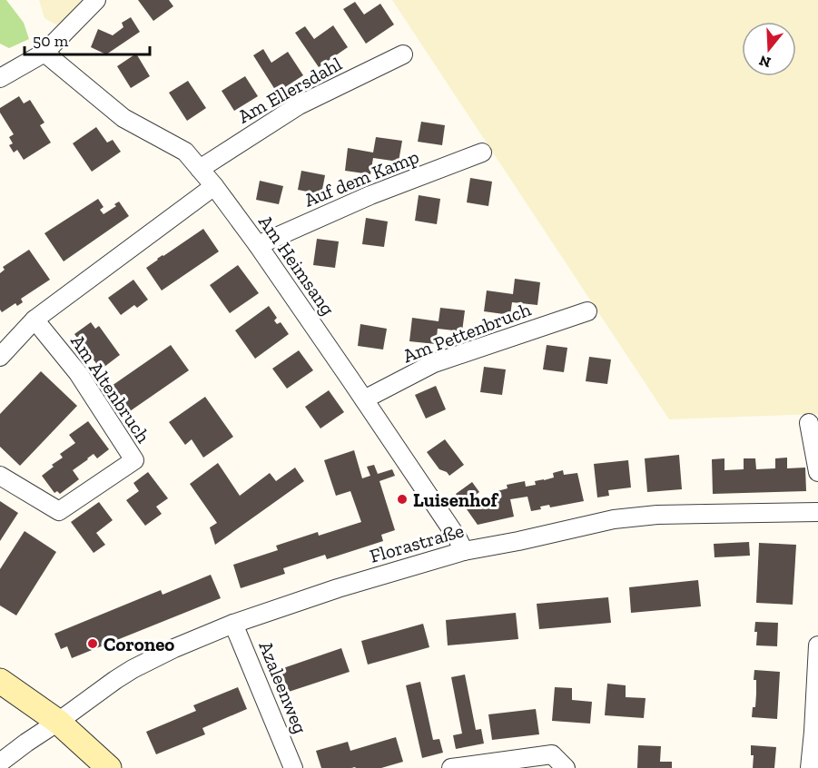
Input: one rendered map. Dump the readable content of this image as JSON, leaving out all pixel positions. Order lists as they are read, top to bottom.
{
  "streets": {
    "street": [
      "Am Ellersdahl",
      "Auf dem Kamp",
      "Am Heimsang",
      "Am Pettenbruch",
      "Am Altenbruch",
      "Florastraße",
      "Azaleenweg"
    ]
  },
  "crossings": [
    ["Am Ellersdahl", "Am Heimsang"],
    ["Auf dem Kamp", "Am Heimsang"],
    ["Am Heimsang", "Am Pettenbruch"],
    ["Am Heimsang", "Florastraße"],
    ["Florastraße", "Azaleenweg"]
  ],
  "places": ["Luisenhof", "Coroneo"],
  "scale_bar": "50 m",
  "north": "bottom"
}
